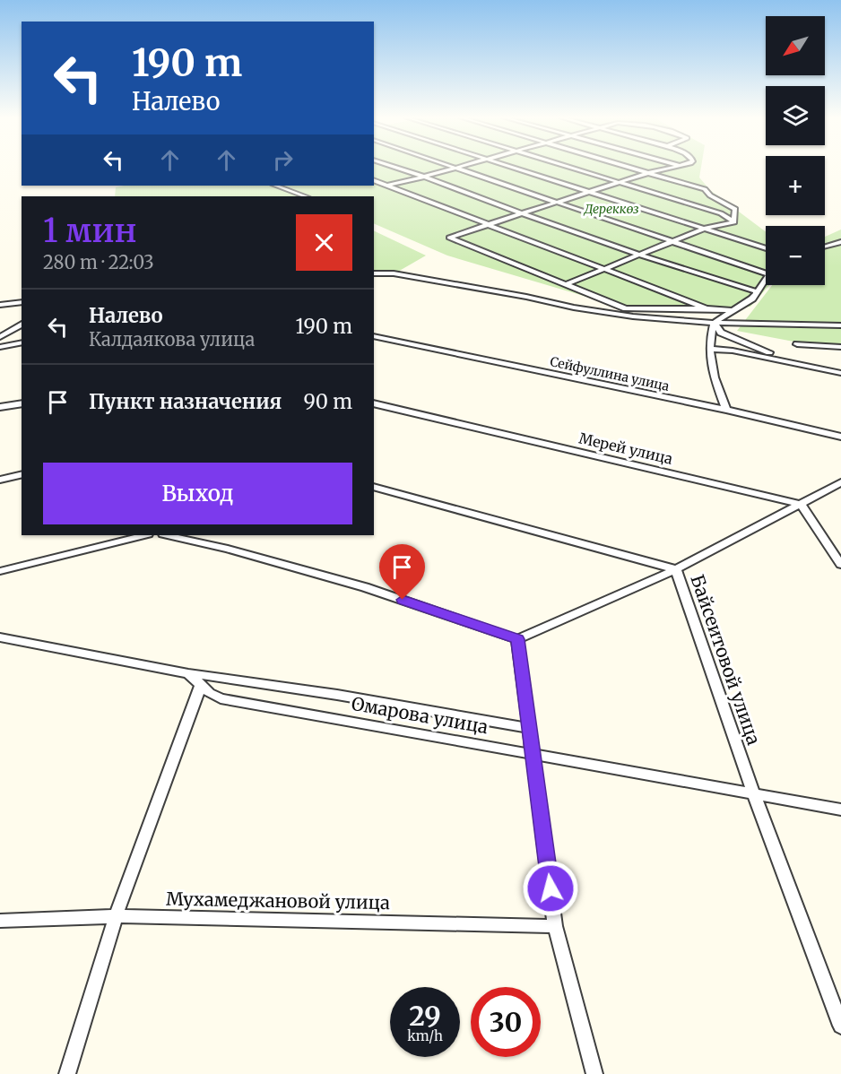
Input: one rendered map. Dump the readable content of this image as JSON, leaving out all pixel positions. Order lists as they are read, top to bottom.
{
  "streets": {
    "street": [
      "Сейфуллина улица",
      "Мерей улица",
      "Байсеитовой улица",
      "Омарова улица",
      "Мухамеджановой улица"
    ]
  },
  "crossings": [
    ["Байсеитовой улица", "Омарова улица"]
  ],
  "parks": ["Дереккөз"],
  "north": "bottom left",
  "page": {
    "map_buttons": ["+", "−"],
    "turn": ["190 m", "Налево"],
    "heading": ["1 мин", "280 m · 22:03"],
    "list": [
      {
        "name": "Налево",
        "note": "Калдаякова улица",
        "value": "190 m"
      },
      {
        "name": "Пункт назначения",
        "value": "90 m"
      }
    ],
    "buttons": "Выход",
    "speed": "29 km/h",
    "limit": "30"
  }
}
